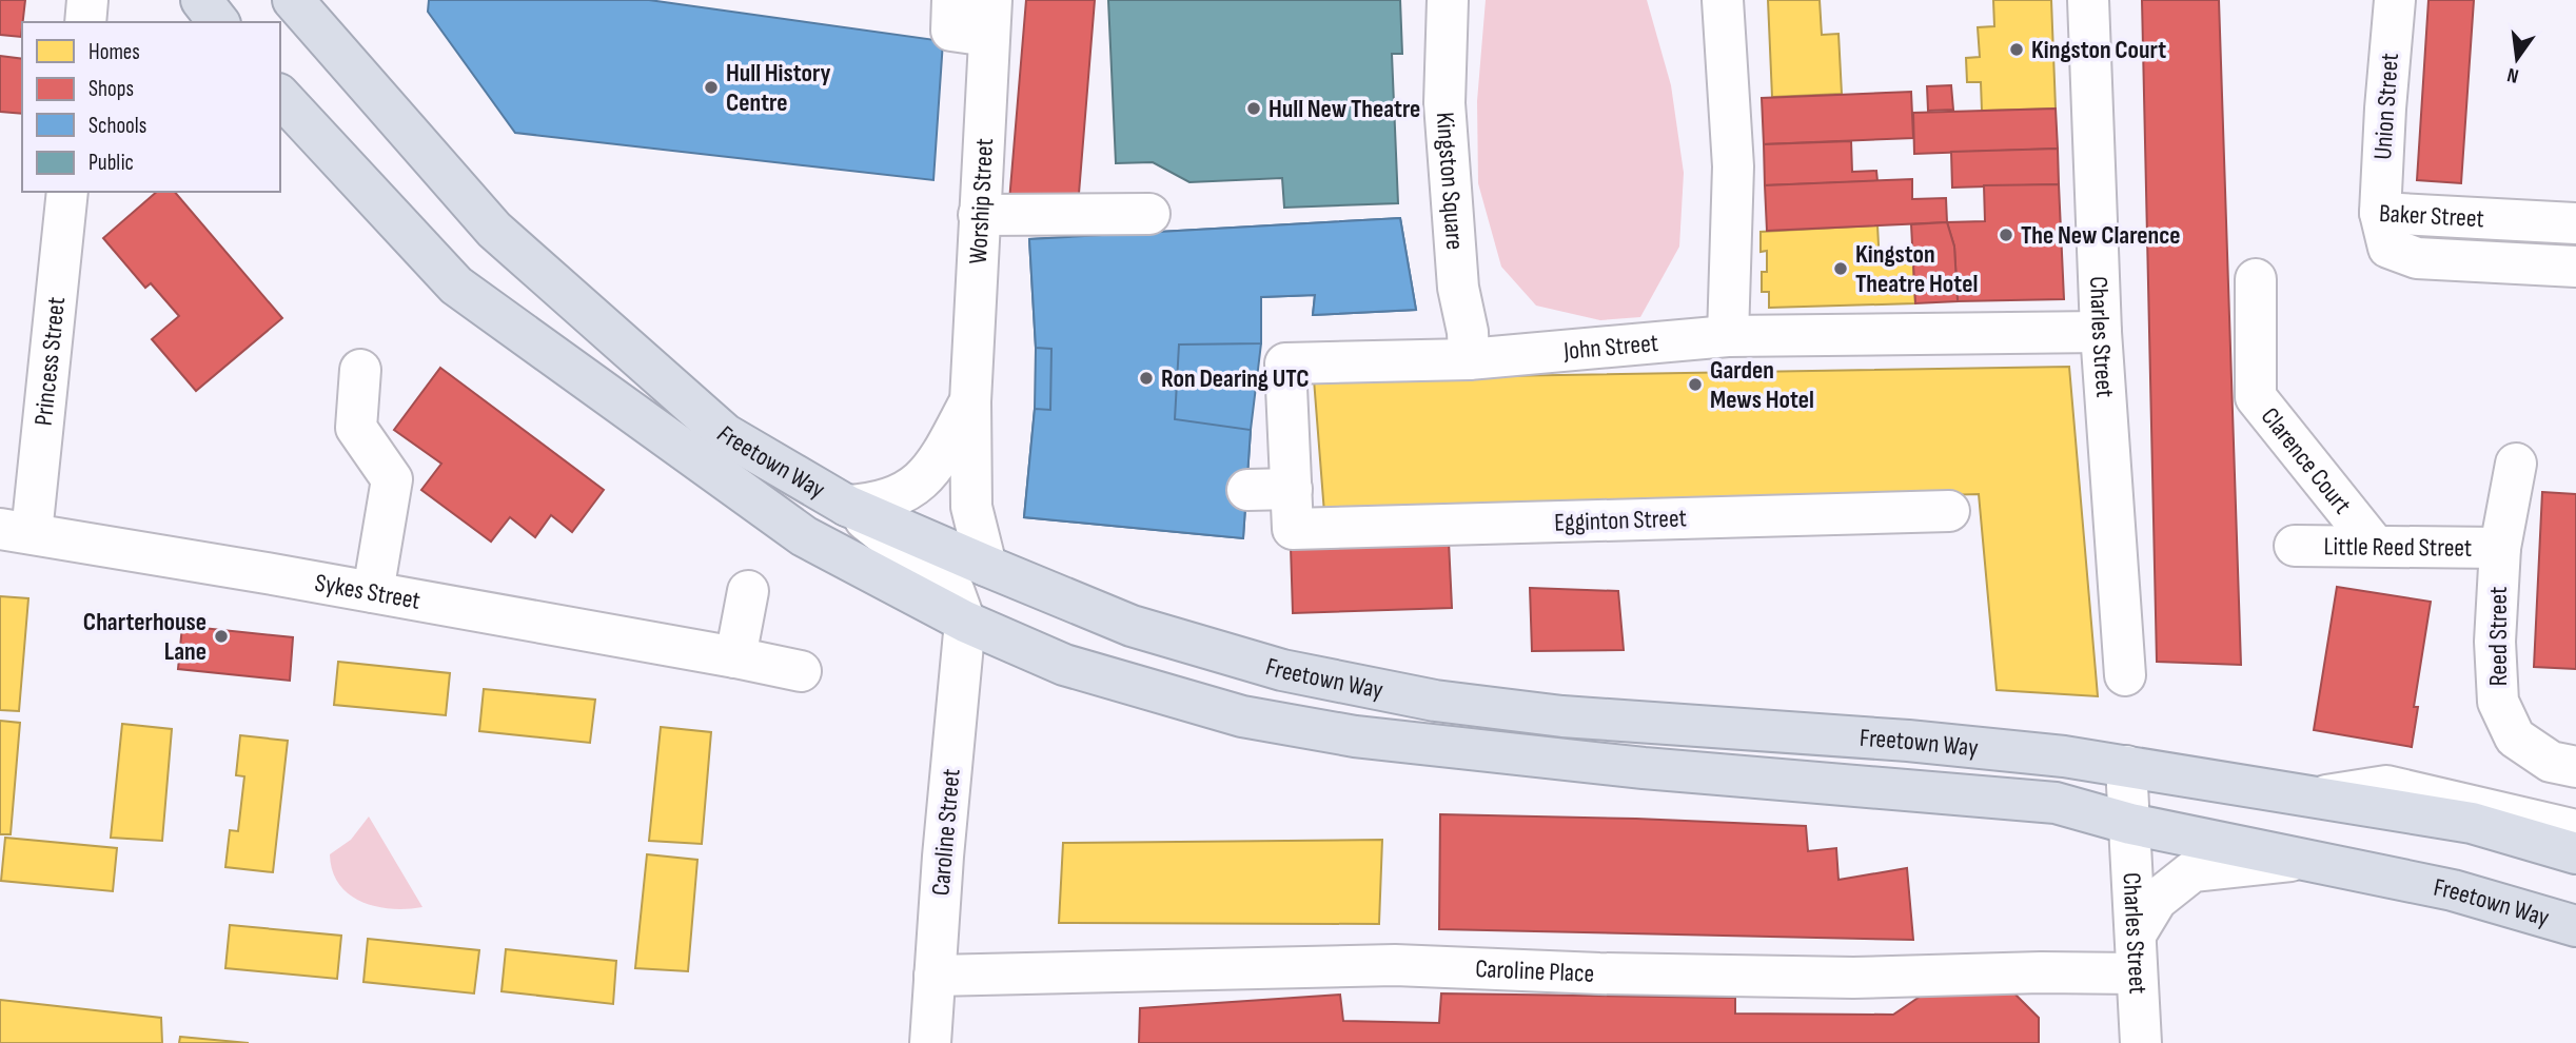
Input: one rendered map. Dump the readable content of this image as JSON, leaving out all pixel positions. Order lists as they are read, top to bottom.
{
  "streets": {
    "highway": ["Freetown Way"],
    "street": [
      "Union Street",
      "Kingston Square",
      "Worship Street",
      "Baker Street",
      "Charles Street",
      "John Street",
      "Princess Street",
      "Clarence Court",
      "Egginton Street",
      "Little Reed Street",
      "Sykes Street",
      "Reed Street",
      "Caroline Street",
      "Caroline Place"
    ]
  },
  "crossings": [
    ["Union Street", "Baker Street"],
    ["Kingston Square", "John Street"],
    ["Worship Street", "Freetown Way"],
    ["Charles Street", "John Street"],
    ["Charles Street", "Freetown Way"],
    ["Charles Street", "Caroline Place"],
    ["John Street", "Egginton Street"],
    ["Princess Street", "Sykes Street"],
    ["Clarence Court", "Little Reed Street"],
    ["Freetown Way", "Caroline Street"],
    ["Little Reed Street", "Reed Street"],
    ["Caroline Street", "Caroline Place"]
  ],
  "places": [
    "Kingston Court",
    "Hull History Centre",
    "Hull New Theatre",
    "The New Clarence",
    "Kingston Theatre Hotel",
    "Ron Dearing UTC",
    "Garden Mews Hotel",
    "Charterhouse Lane"
  ],
  "legend": [
    "Homes",
    "Shops",
    "Schools",
    "Public"
  ],
  "north": "bottom"
}
